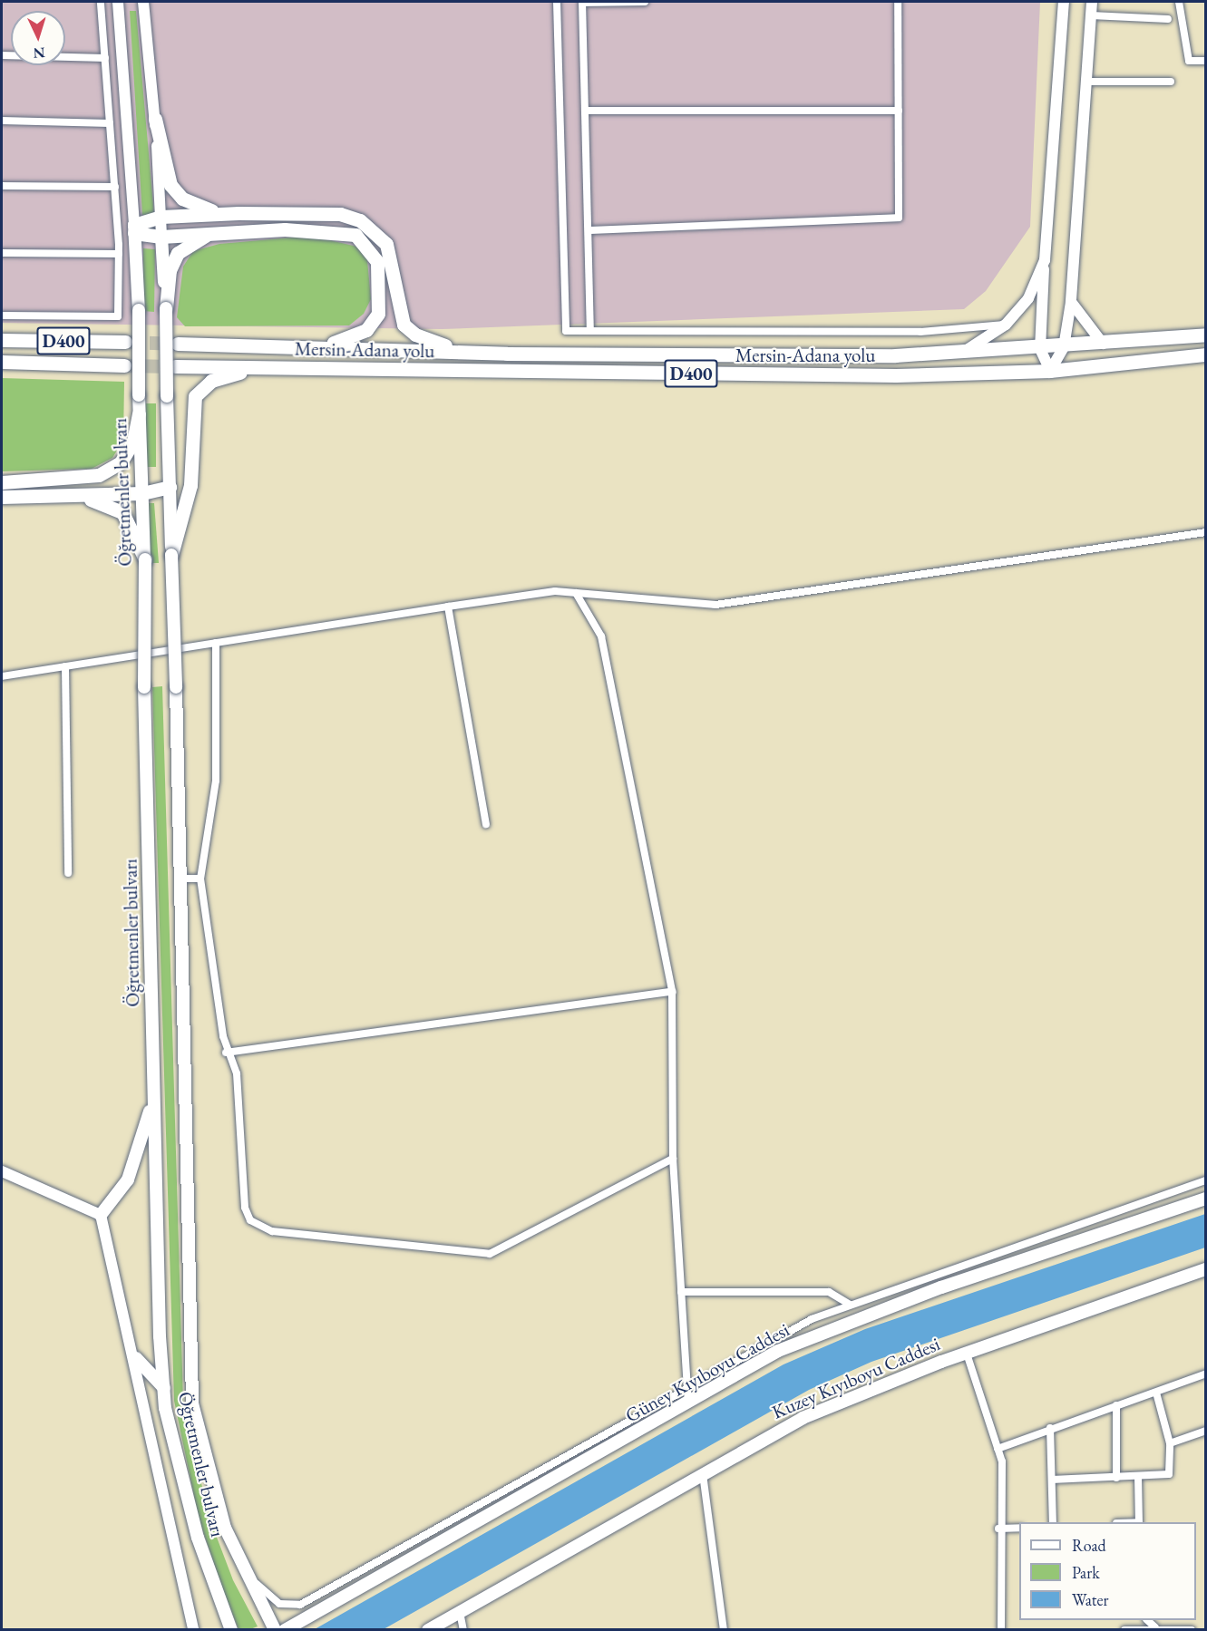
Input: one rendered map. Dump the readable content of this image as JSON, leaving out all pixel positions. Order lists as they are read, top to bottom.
{
  "streets": {
    "highway": ["D400", "Mersin-Adana yolu"],
    "main road": ["Öğretmenler bulvarı", "Güney Kıyıboyu Caddesi", "Kuzey Kıyıboyu Caddesi"]
  },
  "legend": ["Road", "Park", "Water"],
  "north": "bottom"
}
